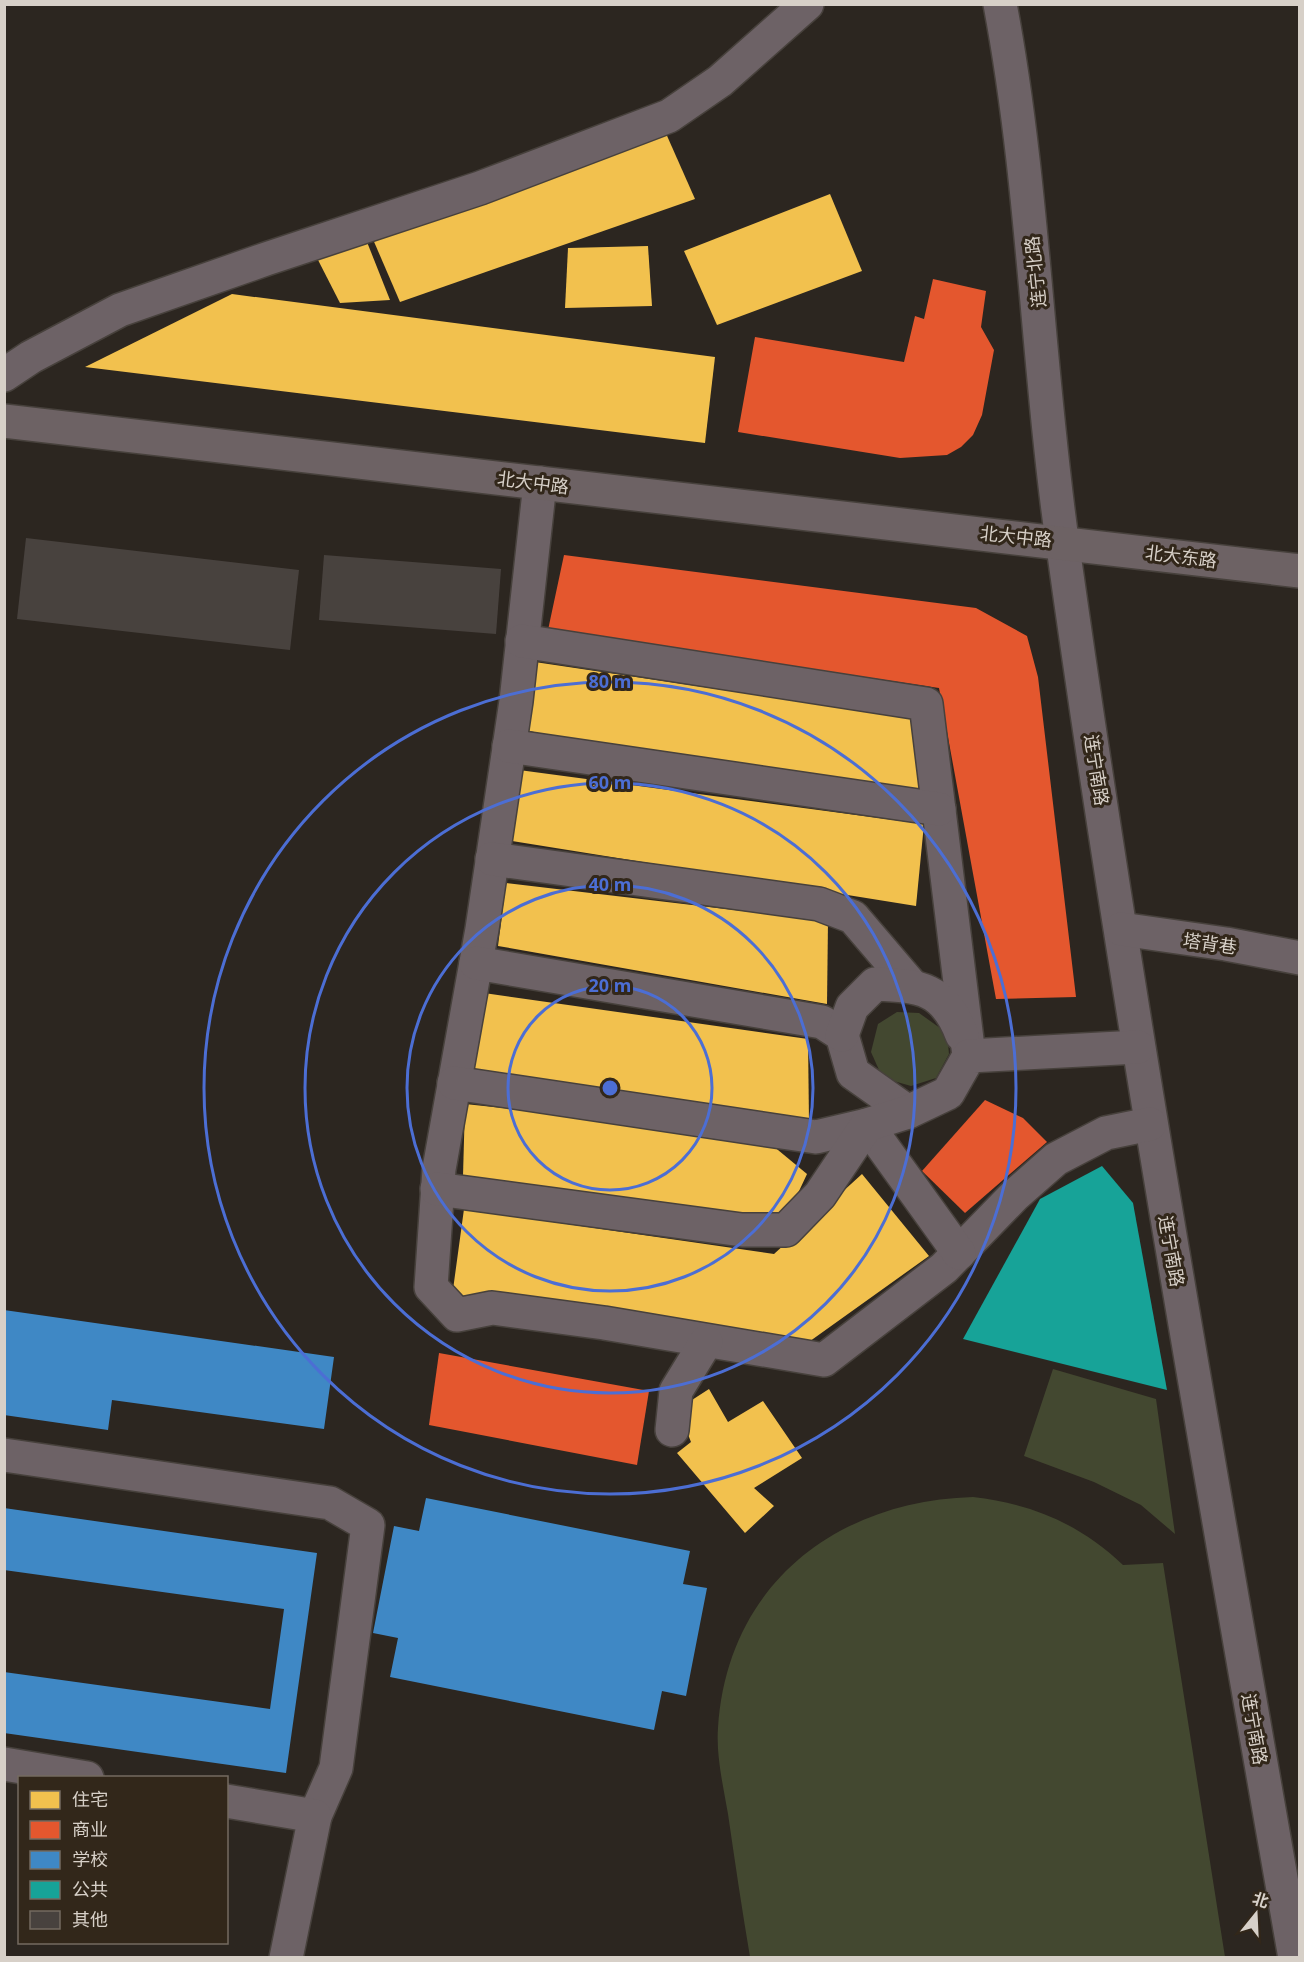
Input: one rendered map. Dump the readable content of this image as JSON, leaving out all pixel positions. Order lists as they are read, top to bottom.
{
  "streets": {
    "main road": ["北大中路", "北大东路"],
    "street": ["连宁北路", "连宁南路", "塔背巷"]
  },
  "crossings": [
    ["连宁北路", "北大中路"],
    ["连宁北路", "北大东路"],
    ["连宁北路", "连宁南路"],
    ["北大中路", "北大东路"],
    ["北大中路", "连宁南路"],
    ["北大东路", "连宁南路"],
    ["连宁南路", "塔背巷"]
  ],
  "legend": [
    "住宅",
    "商业",
    "学校",
    "公共",
    "其他"
  ],
  "north": "top",
  "rings": [
    "80 m",
    "60 m",
    "40 m",
    "20 m"
  ]
}
